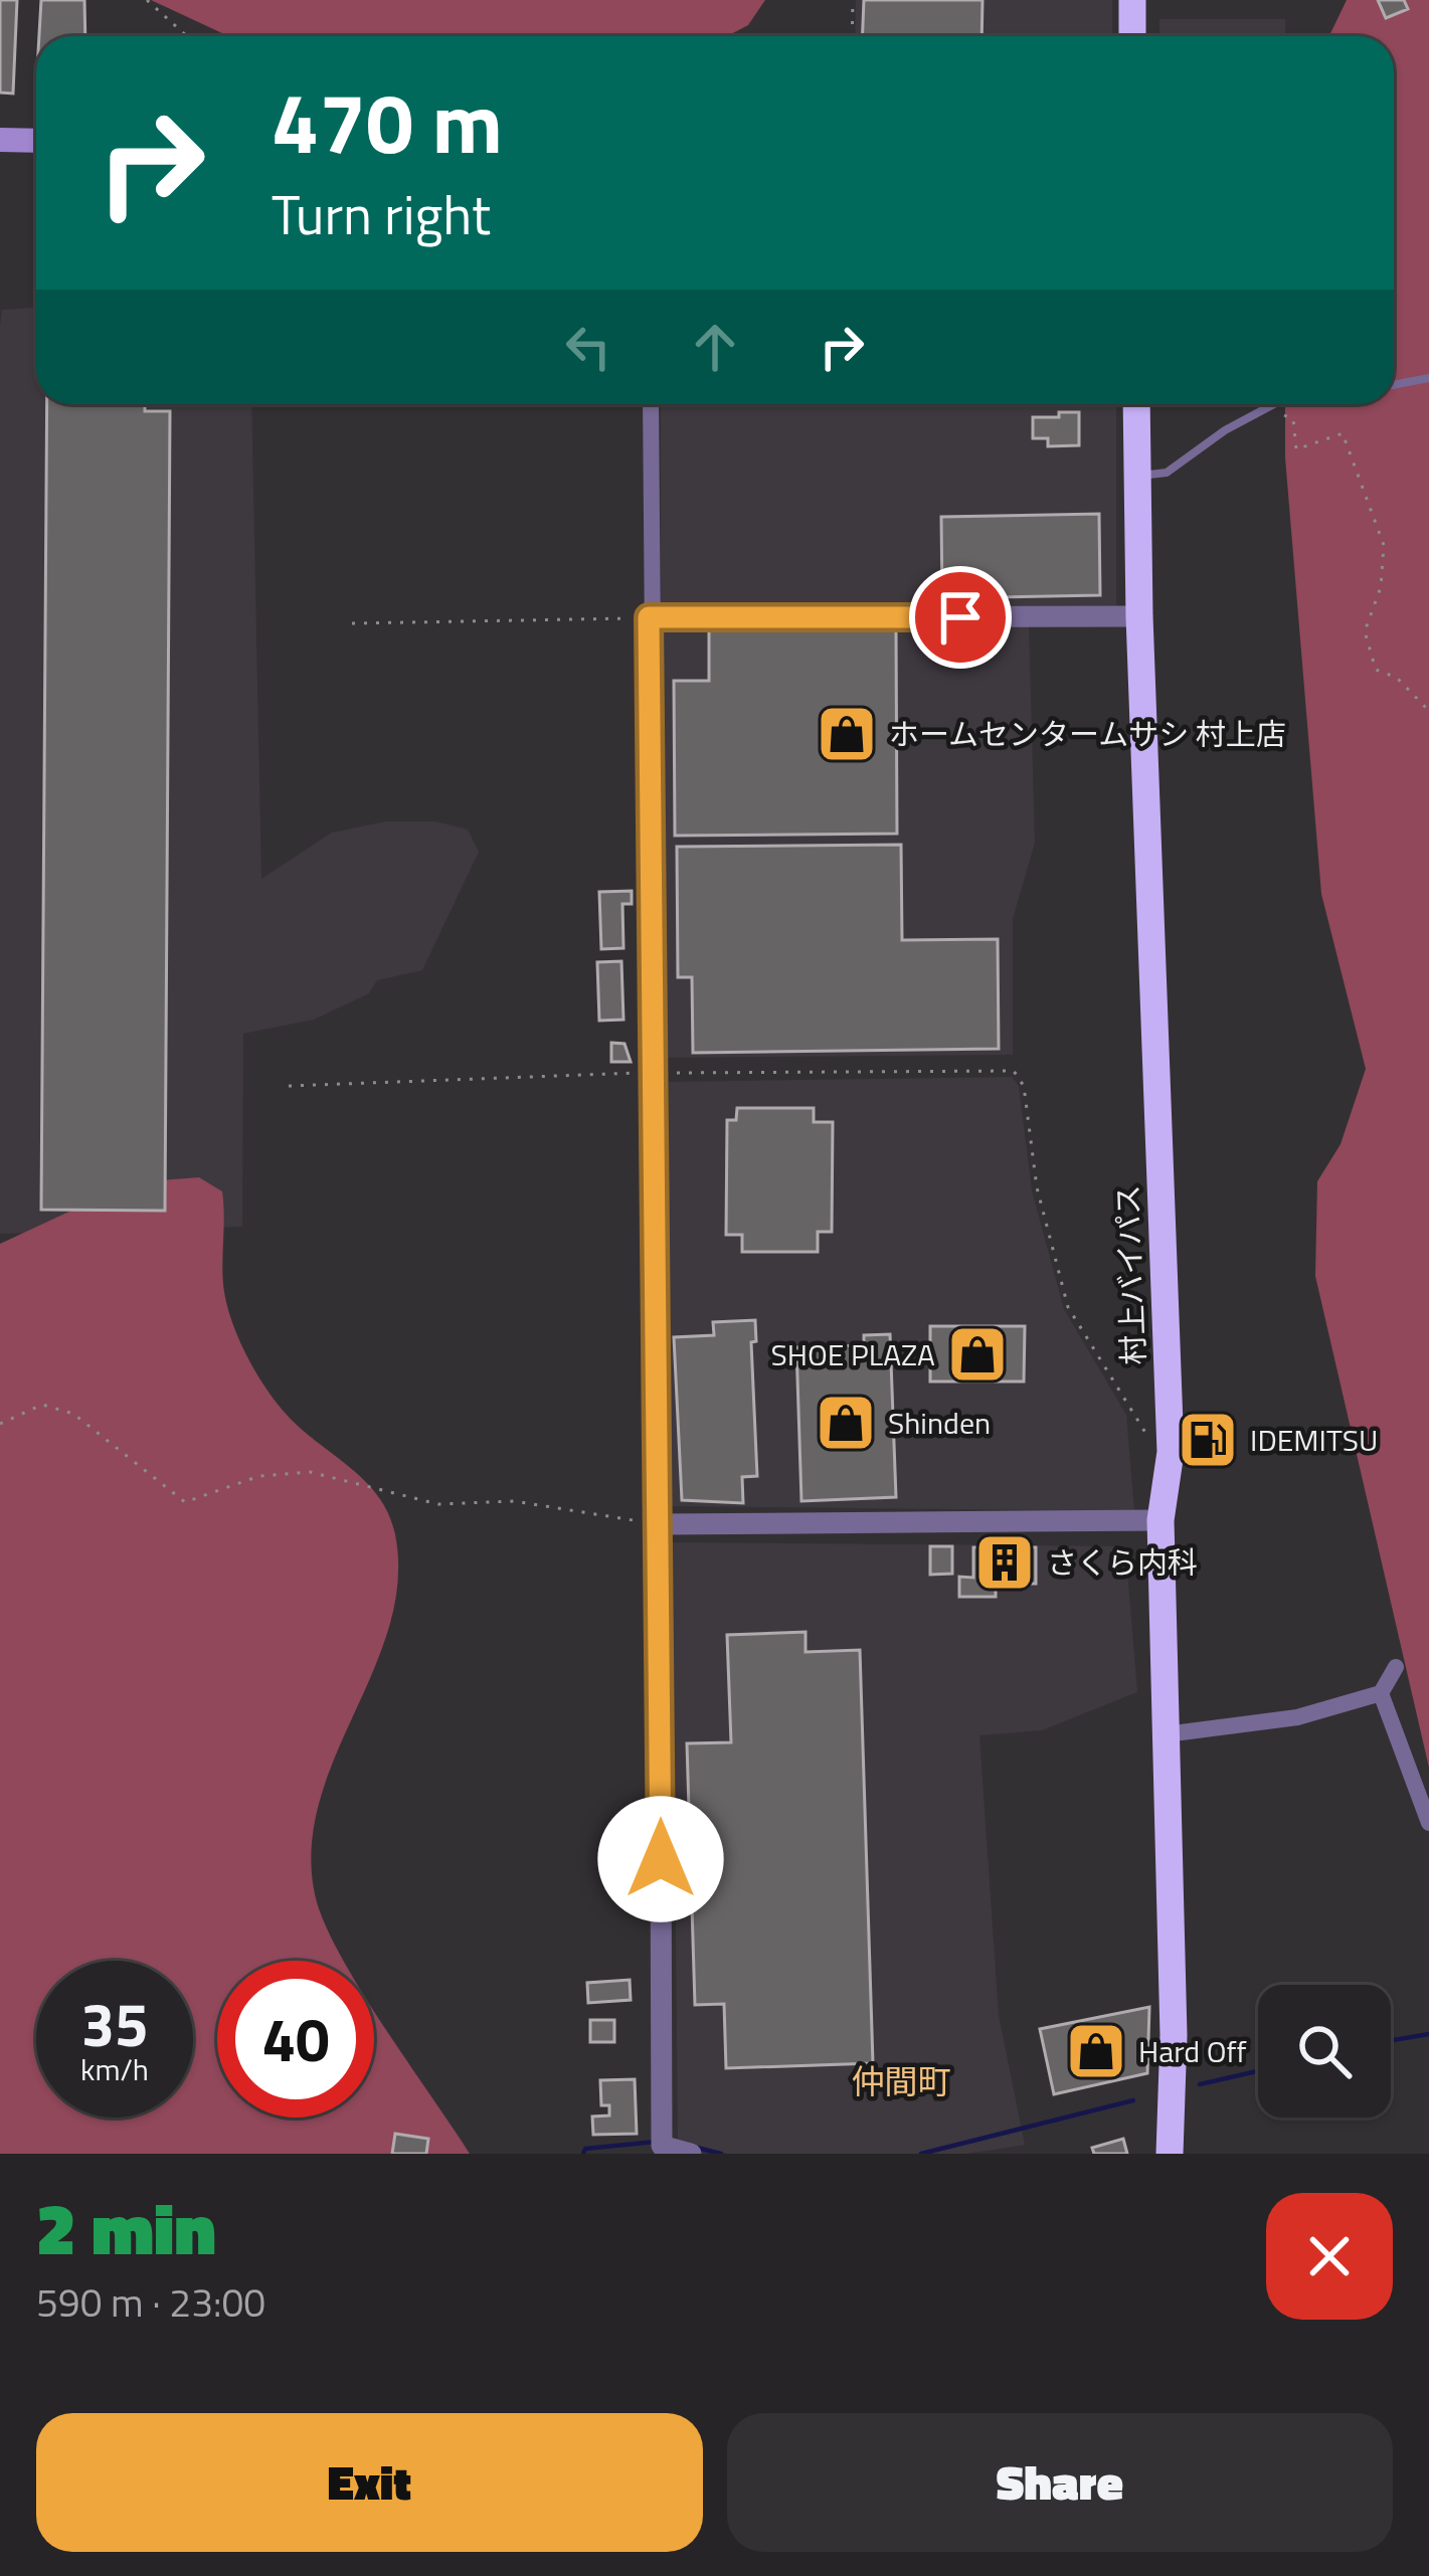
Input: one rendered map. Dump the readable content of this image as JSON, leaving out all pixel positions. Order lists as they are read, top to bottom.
{
  "streets": {
    "highway": ["村上バイパス"]
  },
  "districts": ["仲間町"],
  "places": {
    "shop": [
      "ホームセンタームサシ 村上店",
      "SHOE PLAZA",
      "Shinden",
      "Hard Off"
    ],
    "fuel station": ["IDEMITSU"],
    "building": ["さくら内科"]
  },
  "page": {
    "turn": ["470 m", "Turn right"],
    "speed": "35 km/h",
    "limit": "40",
    "heading": ["2 min", "590 m · 23:00"],
    "buttons": ["Exit", "Share"]
  }
}
